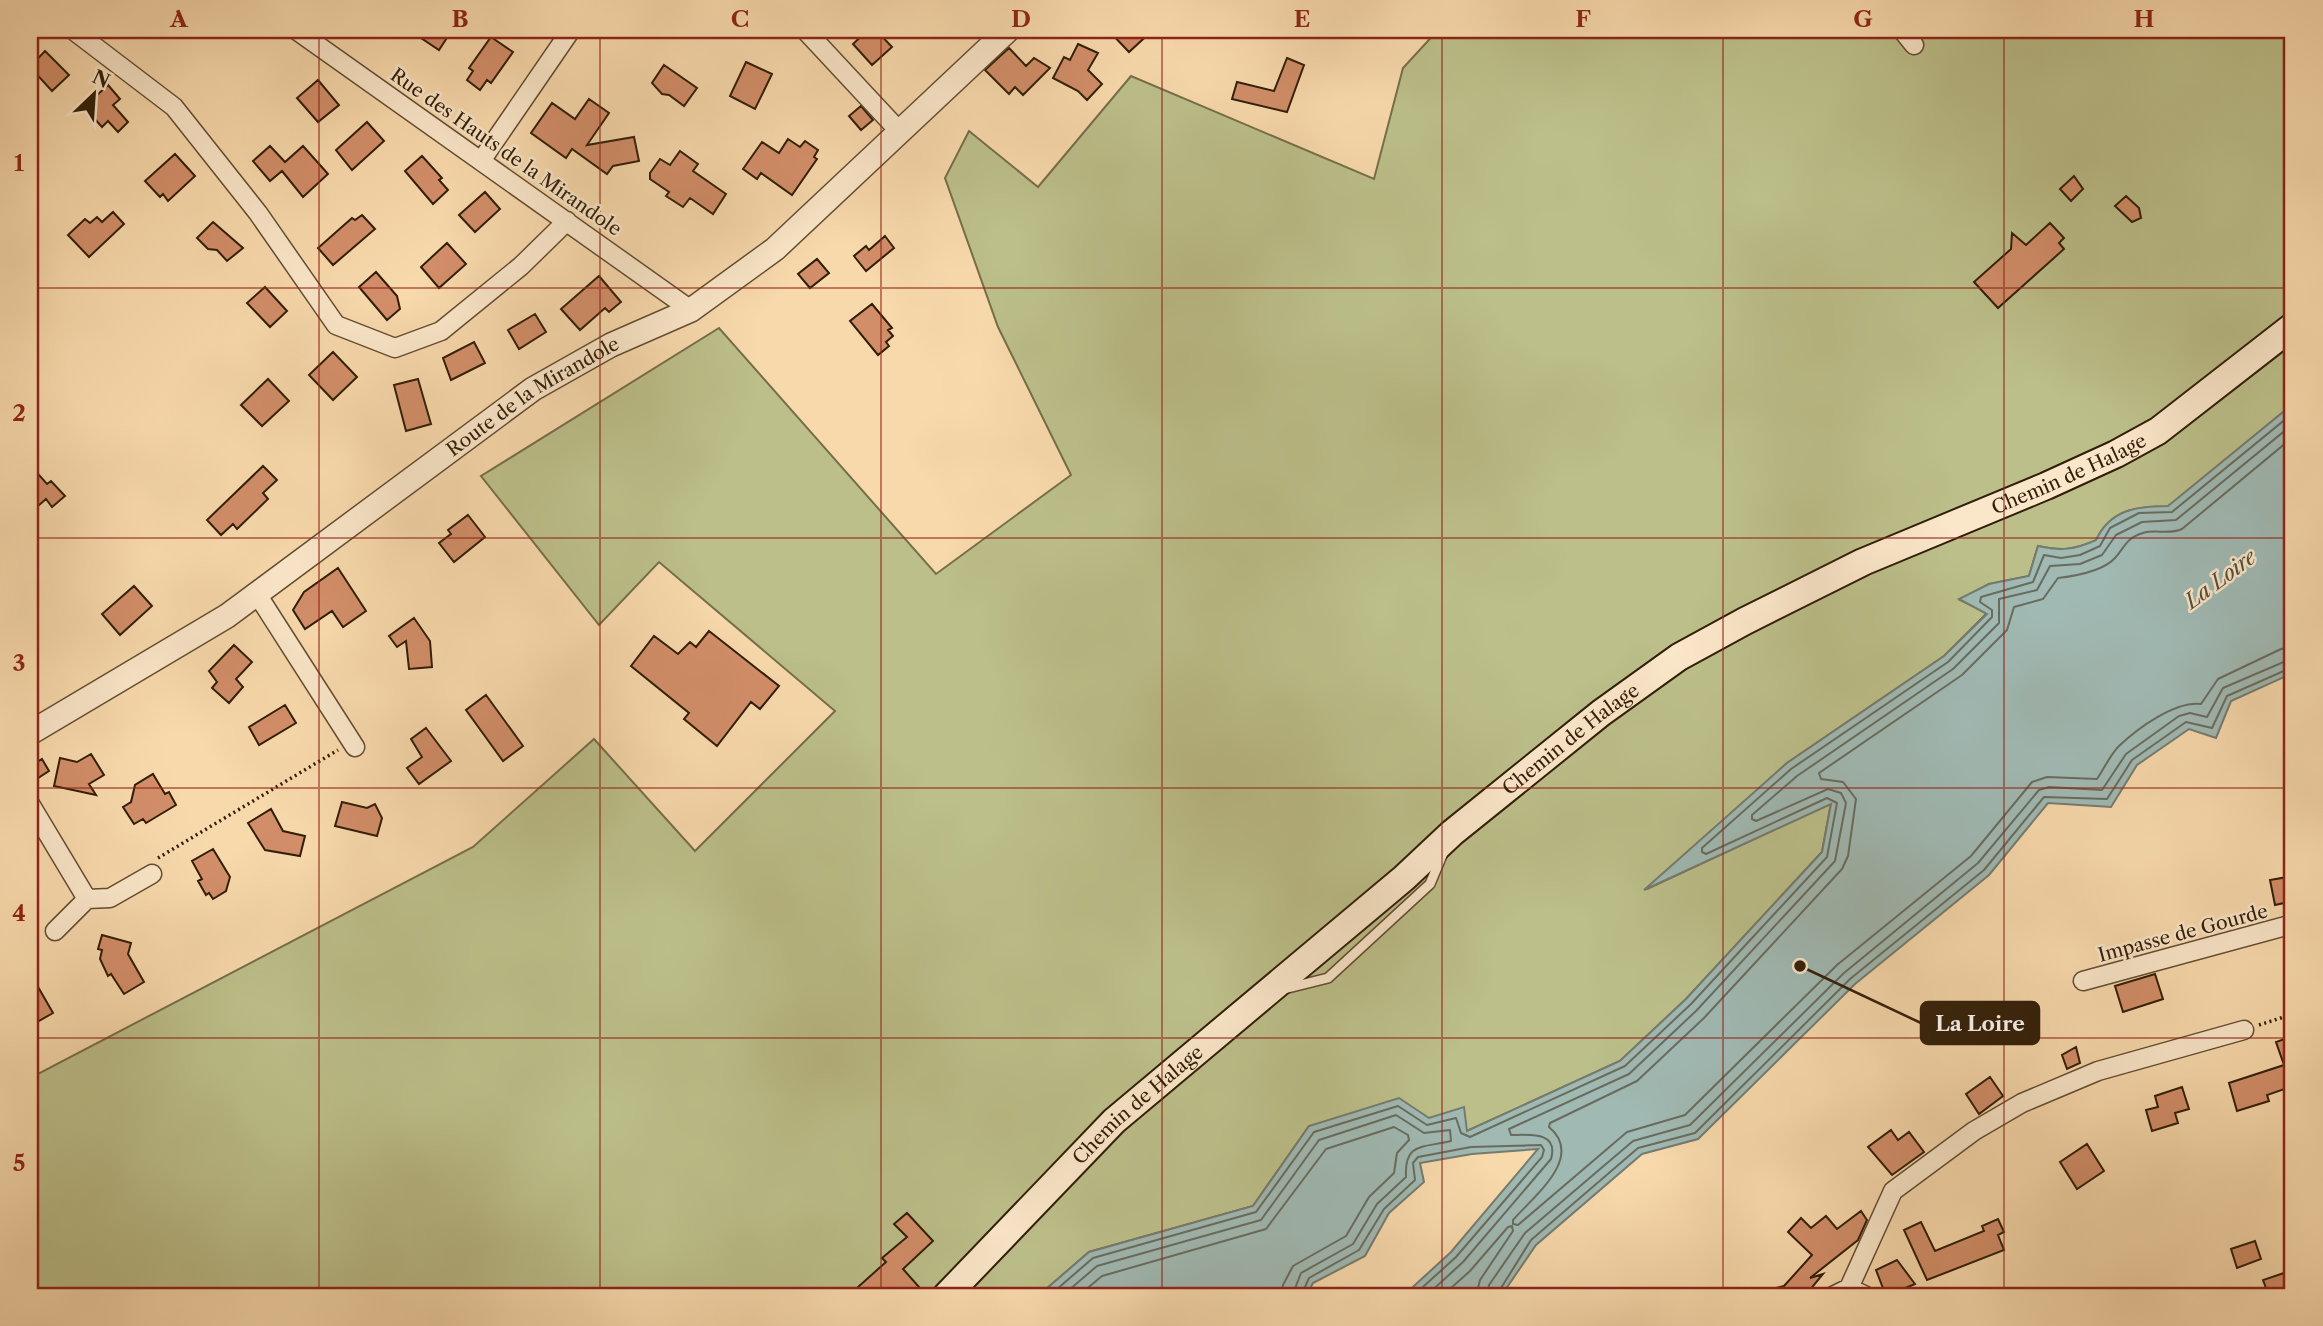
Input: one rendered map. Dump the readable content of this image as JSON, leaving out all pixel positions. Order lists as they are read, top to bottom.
{
  "streets": {
    "main road": ["Chemin de Halage"],
    "street": ["Rue des Hauts de la Mirandole", "Route de la Mirandole", "Impasse de Gourde"]
  },
  "crossings": [
    ["Rue des Hauts de la Mirandole", "Route de la Mirandole"]
  ],
  "water": ["La Loire"],
  "places": ["La Loire"],
  "north": "top right",
  "grid": {
    "columns": [
      "A",
      "B",
      "C",
      "D",
      "E",
      "F",
      "G",
      "H"
    ],
    "rows": [
      "1",
      "2",
      "3",
      "4",
      "5"
    ]
  }
}
